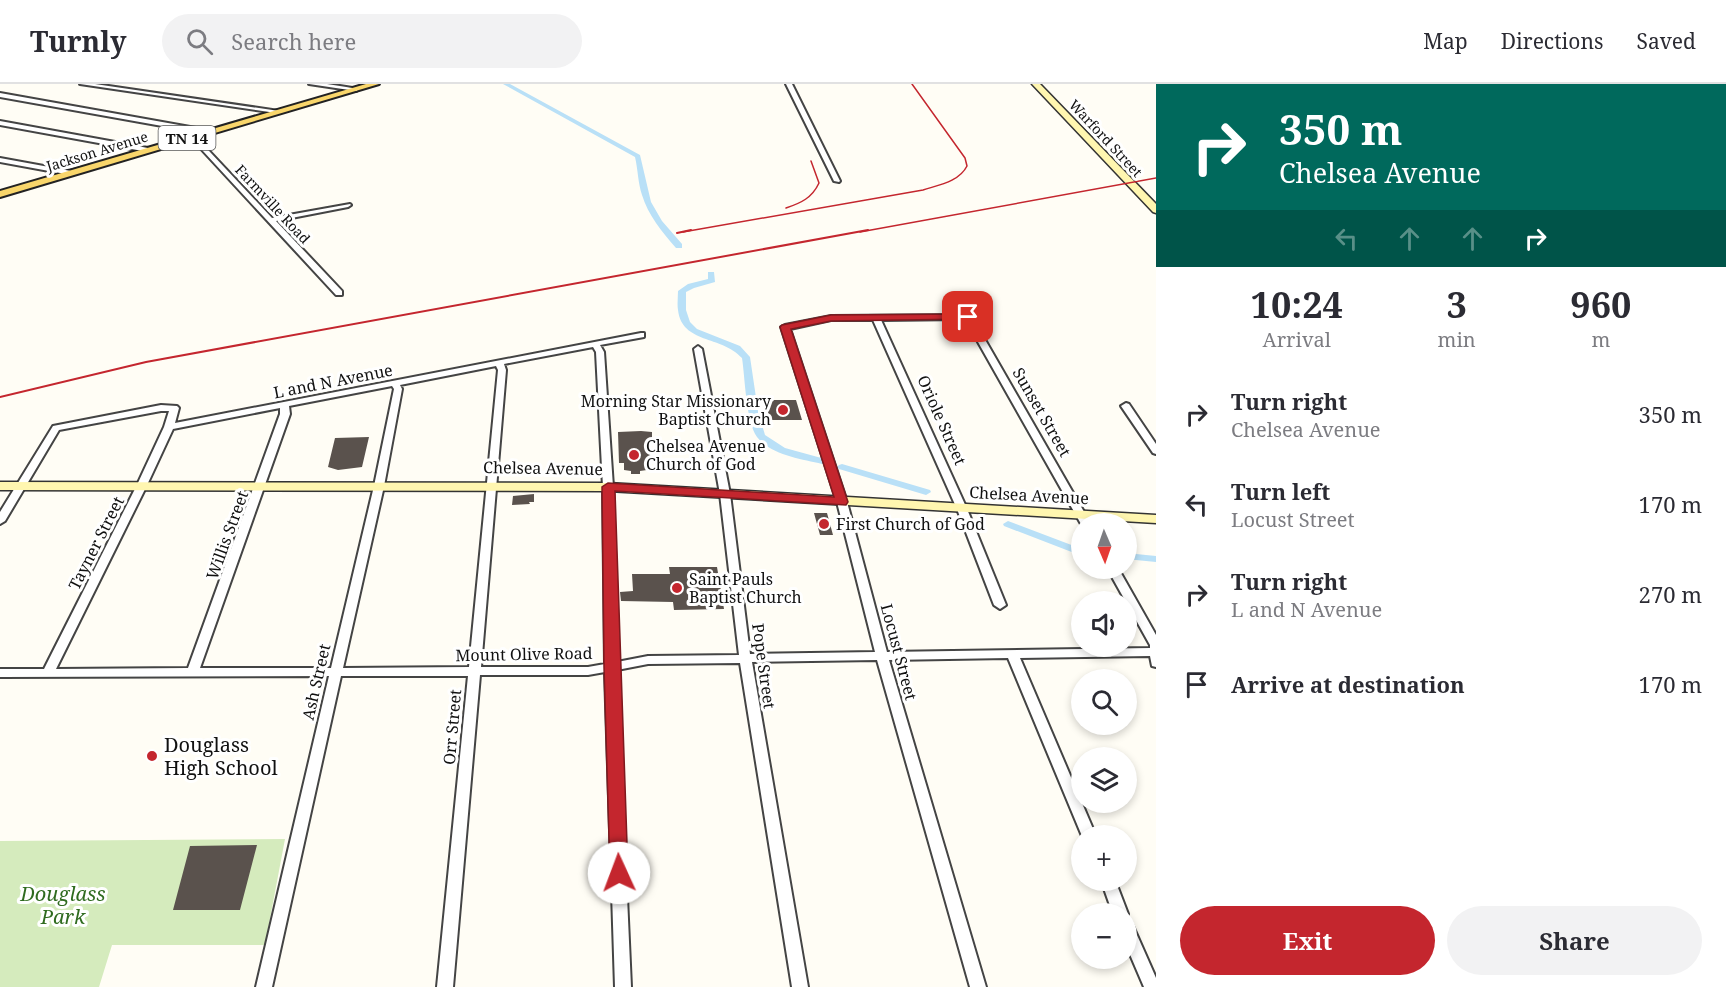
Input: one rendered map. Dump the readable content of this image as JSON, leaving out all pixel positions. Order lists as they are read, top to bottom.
{
  "streets": {
    "main road": [
      "TN 14",
      "Warford Street",
      "Jackson Avenue",
      "Chelsea Avenue"
    ],
    "street": [
      "Farmville Road",
      "L and N Avenue",
      "Sunset Street",
      "Oriole Street",
      "Willis Street",
      "Tayner Street",
      "Locust Street",
      "Mount Olive Road",
      "Pope Street",
      "Ash Street",
      "Orr Street"
    ]
  },
  "crossings": [
    ["Jackson Avenue", "Farmville Road"],
    ["L and N Avenue", "Willis Street"],
    ["L and N Avenue", "Tayner Street"],
    ["L and N Avenue", "Ash Street"],
    ["L and N Avenue", "Orr Street"],
    ["Sunset Street", "Oriole Street"],
    ["Sunset Street", "Locust Street"],
    ["Oriole Street", "Chelsea Avenue"],
    ["Oriole Street", "Locust Street"],
    ["Chelsea Avenue", "Willis Street"],
    ["Chelsea Avenue", "Tayner Street"],
    ["Chelsea Avenue", "Locust Street"],
    ["Chelsea Avenue", "Pope Street"],
    ["Chelsea Avenue", "Ash Street"],
    ["Chelsea Avenue", "Orr Street"],
    ["Willis Street", "Mount Olive Road"],
    ["Tayner Street", "Mount Olive Road"],
    ["Locust Street", "Mount Olive Road"],
    ["Mount Olive Road", "Pope Street"],
    ["Mount Olive Road", "Ash Street"],
    ["Mount Olive Road", "Orr Street"]
  ],
  "parks": ["Douglass Park"],
  "places": [
    "Morning Star Missionary Baptist Church",
    "Chelsea Avenue Church of God",
    "First Church of God",
    "Saint Pauls Baptist Church",
    "Douglass High School"
  ],
  "north": "bottom",
  "page": {
    "header": "Turnly",
    "search": "Search here",
    "nav": ["Map", "Directions", "Saved"],
    "turn": ["350 m", "Chelsea Avenue"],
    "eta": [
      "10:24",
      "Arrival",
      "3",
      "min",
      "960",
      "m"
    ],
    "list": [
      {
        "name": "Turn right",
        "note": "Chelsea Avenue",
        "value": "350 m"
      },
      {
        "name": "Turn left",
        "note": "Locust Street",
        "value": "170 m"
      },
      {
        "name": "Turn right",
        "note": "L and N Avenue",
        "value": "270 m"
      },
      {
        "name": "Arrive at destination",
        "value": "170 m"
      }
    ],
    "map_buttons": ["+", "−"],
    "buttons": ["Exit", "Share"]
  }
}
